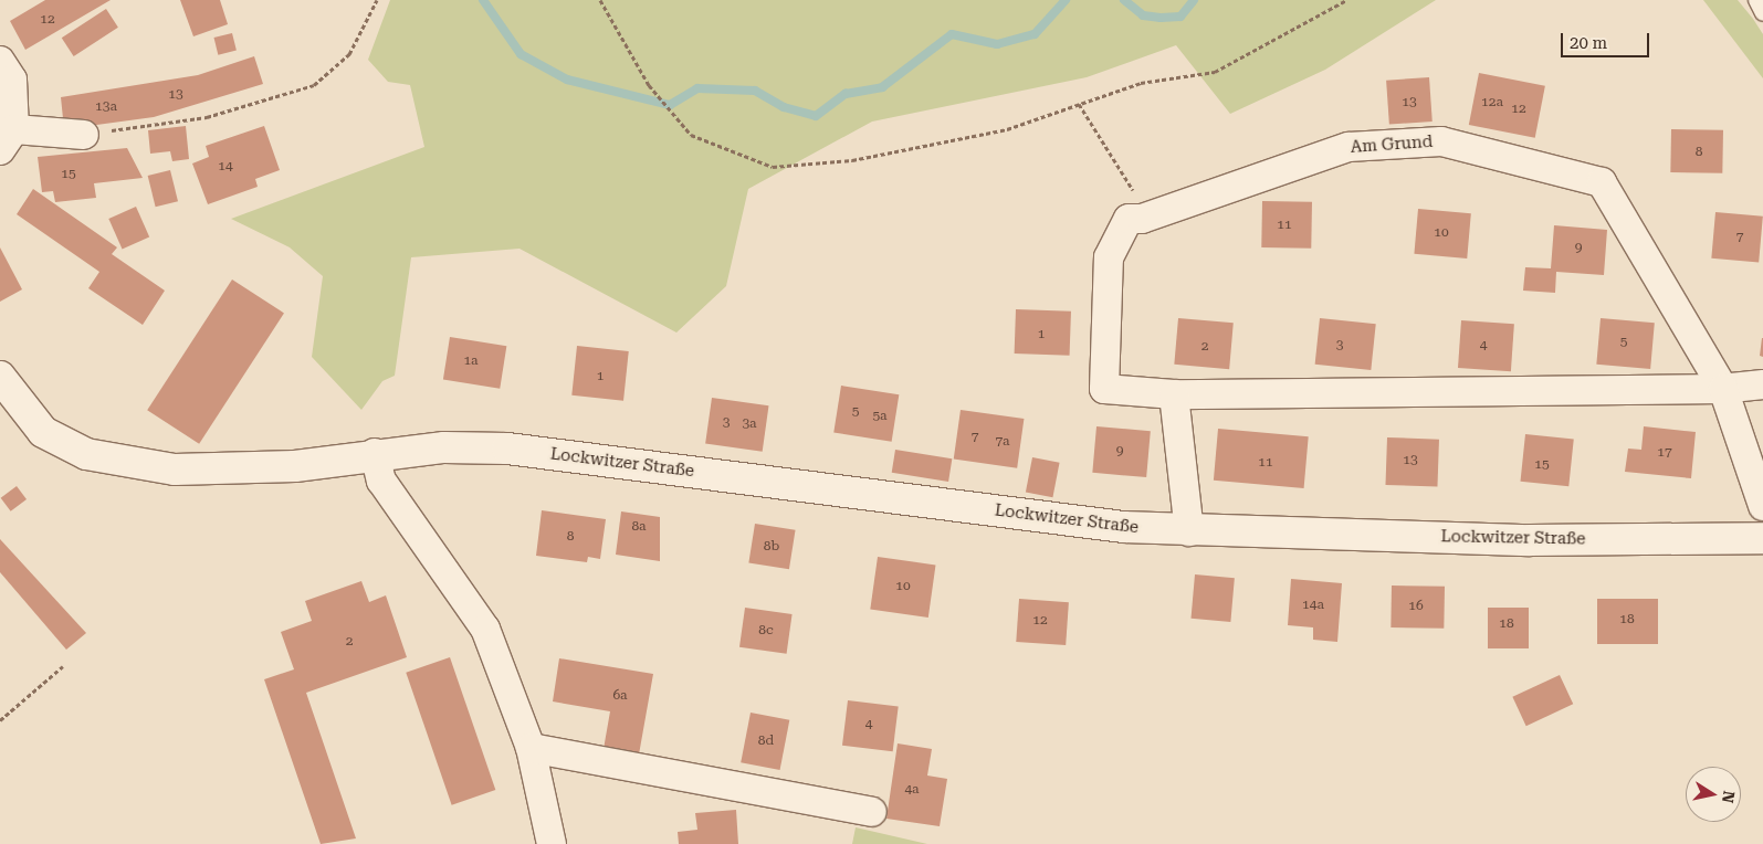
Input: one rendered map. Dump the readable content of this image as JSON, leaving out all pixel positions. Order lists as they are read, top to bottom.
{
  "streets": {
    "street": ["Am Grund", "Lockwitzer Straße"]
  },
  "house_numbers": [
    "12",
    "13",
    "13",
    "12a",
    "13a",
    "12",
    "8",
    "14",
    "15",
    "11",
    "10",
    "7",
    "9",
    "1",
    "5",
    "3",
    "4",
    "2",
    "1a",
    "1",
    "5",
    "5a",
    "3",
    "3a",
    "7",
    "7a",
    "9",
    "17",
    "13",
    "11",
    "15",
    "8a",
    "8",
    "8b",
    "10",
    "14a",
    "16",
    "18",
    "12",
    "18",
    "8c",
    "2",
    "6a",
    "4",
    "8d",
    "4a"
  ],
  "scale_bar": "20 m",
  "north": "right"
}
